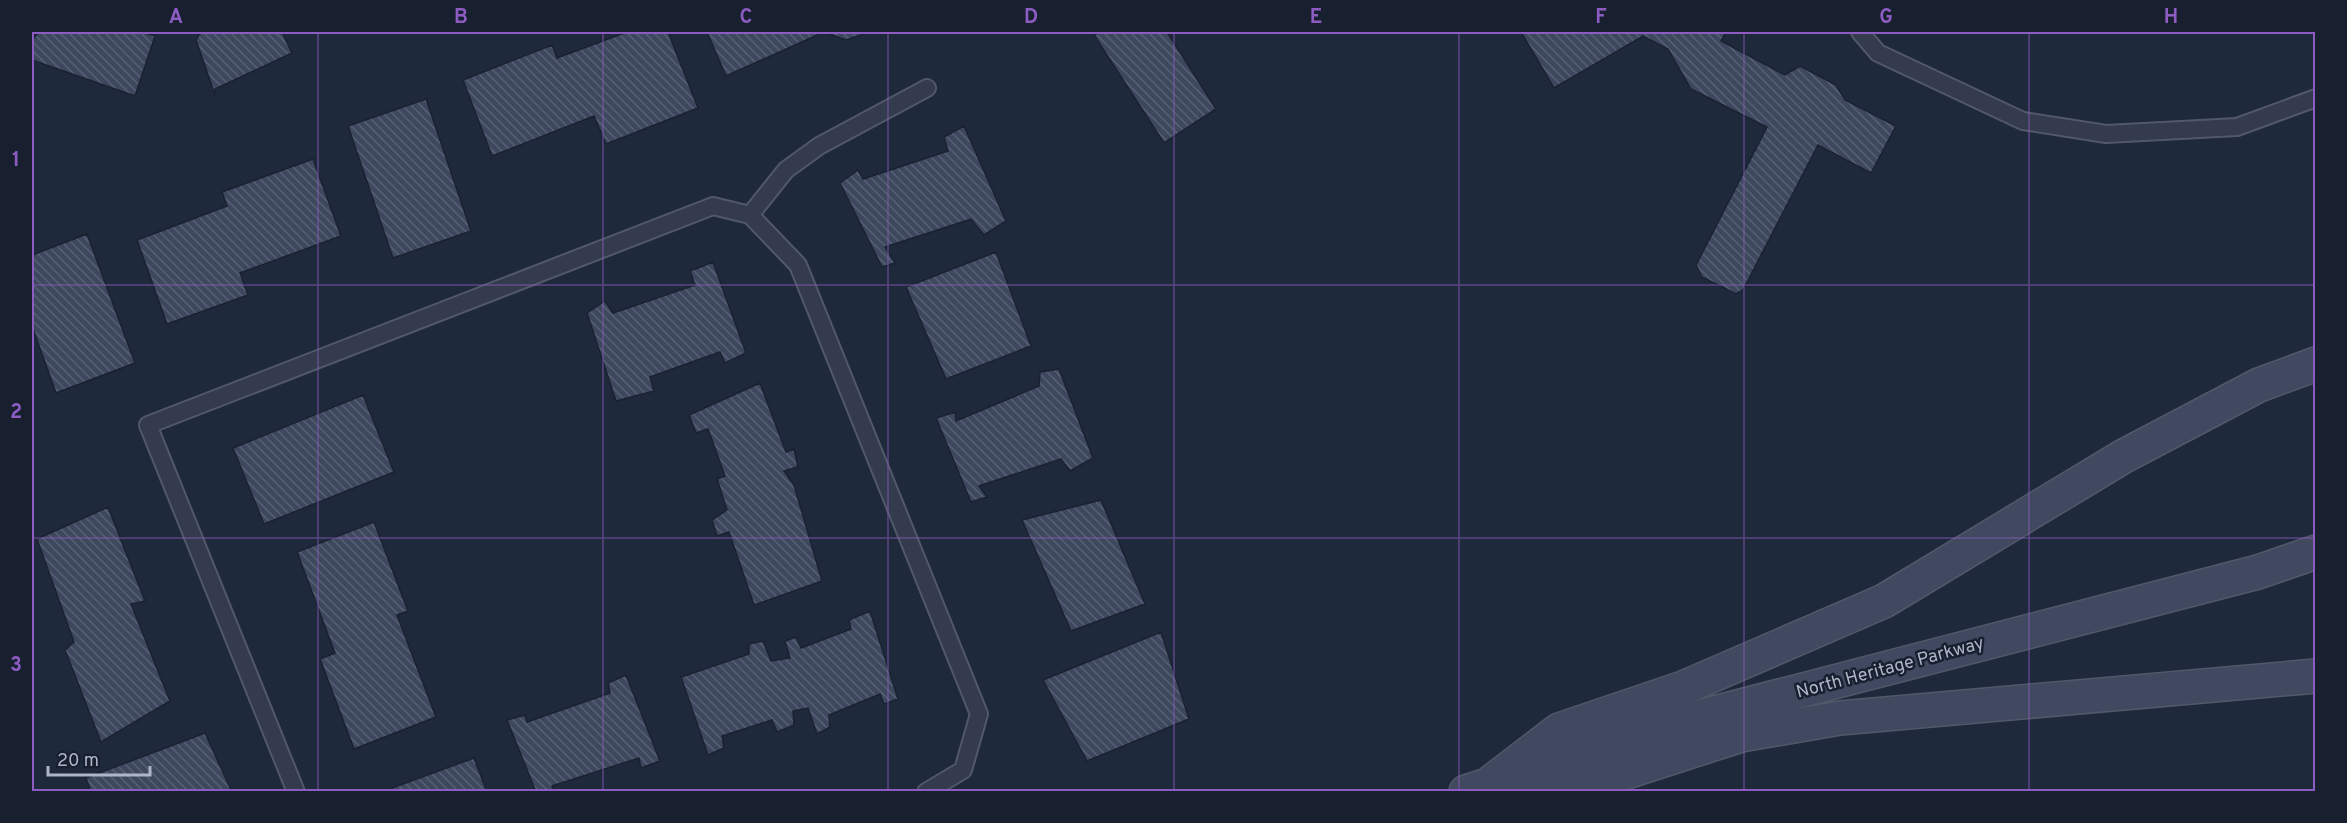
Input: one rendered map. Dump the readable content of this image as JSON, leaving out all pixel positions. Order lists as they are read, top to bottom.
{
  "streets": {
    "main road": ["North Heritage Parkway"]
  },
  "scale_bar": "20 m",
  "grid": {
    "columns": [
      "A",
      "B",
      "C",
      "D",
      "E",
      "F",
      "G",
      "H"
    ],
    "rows": ["1", "2", "3"]
  }
}
